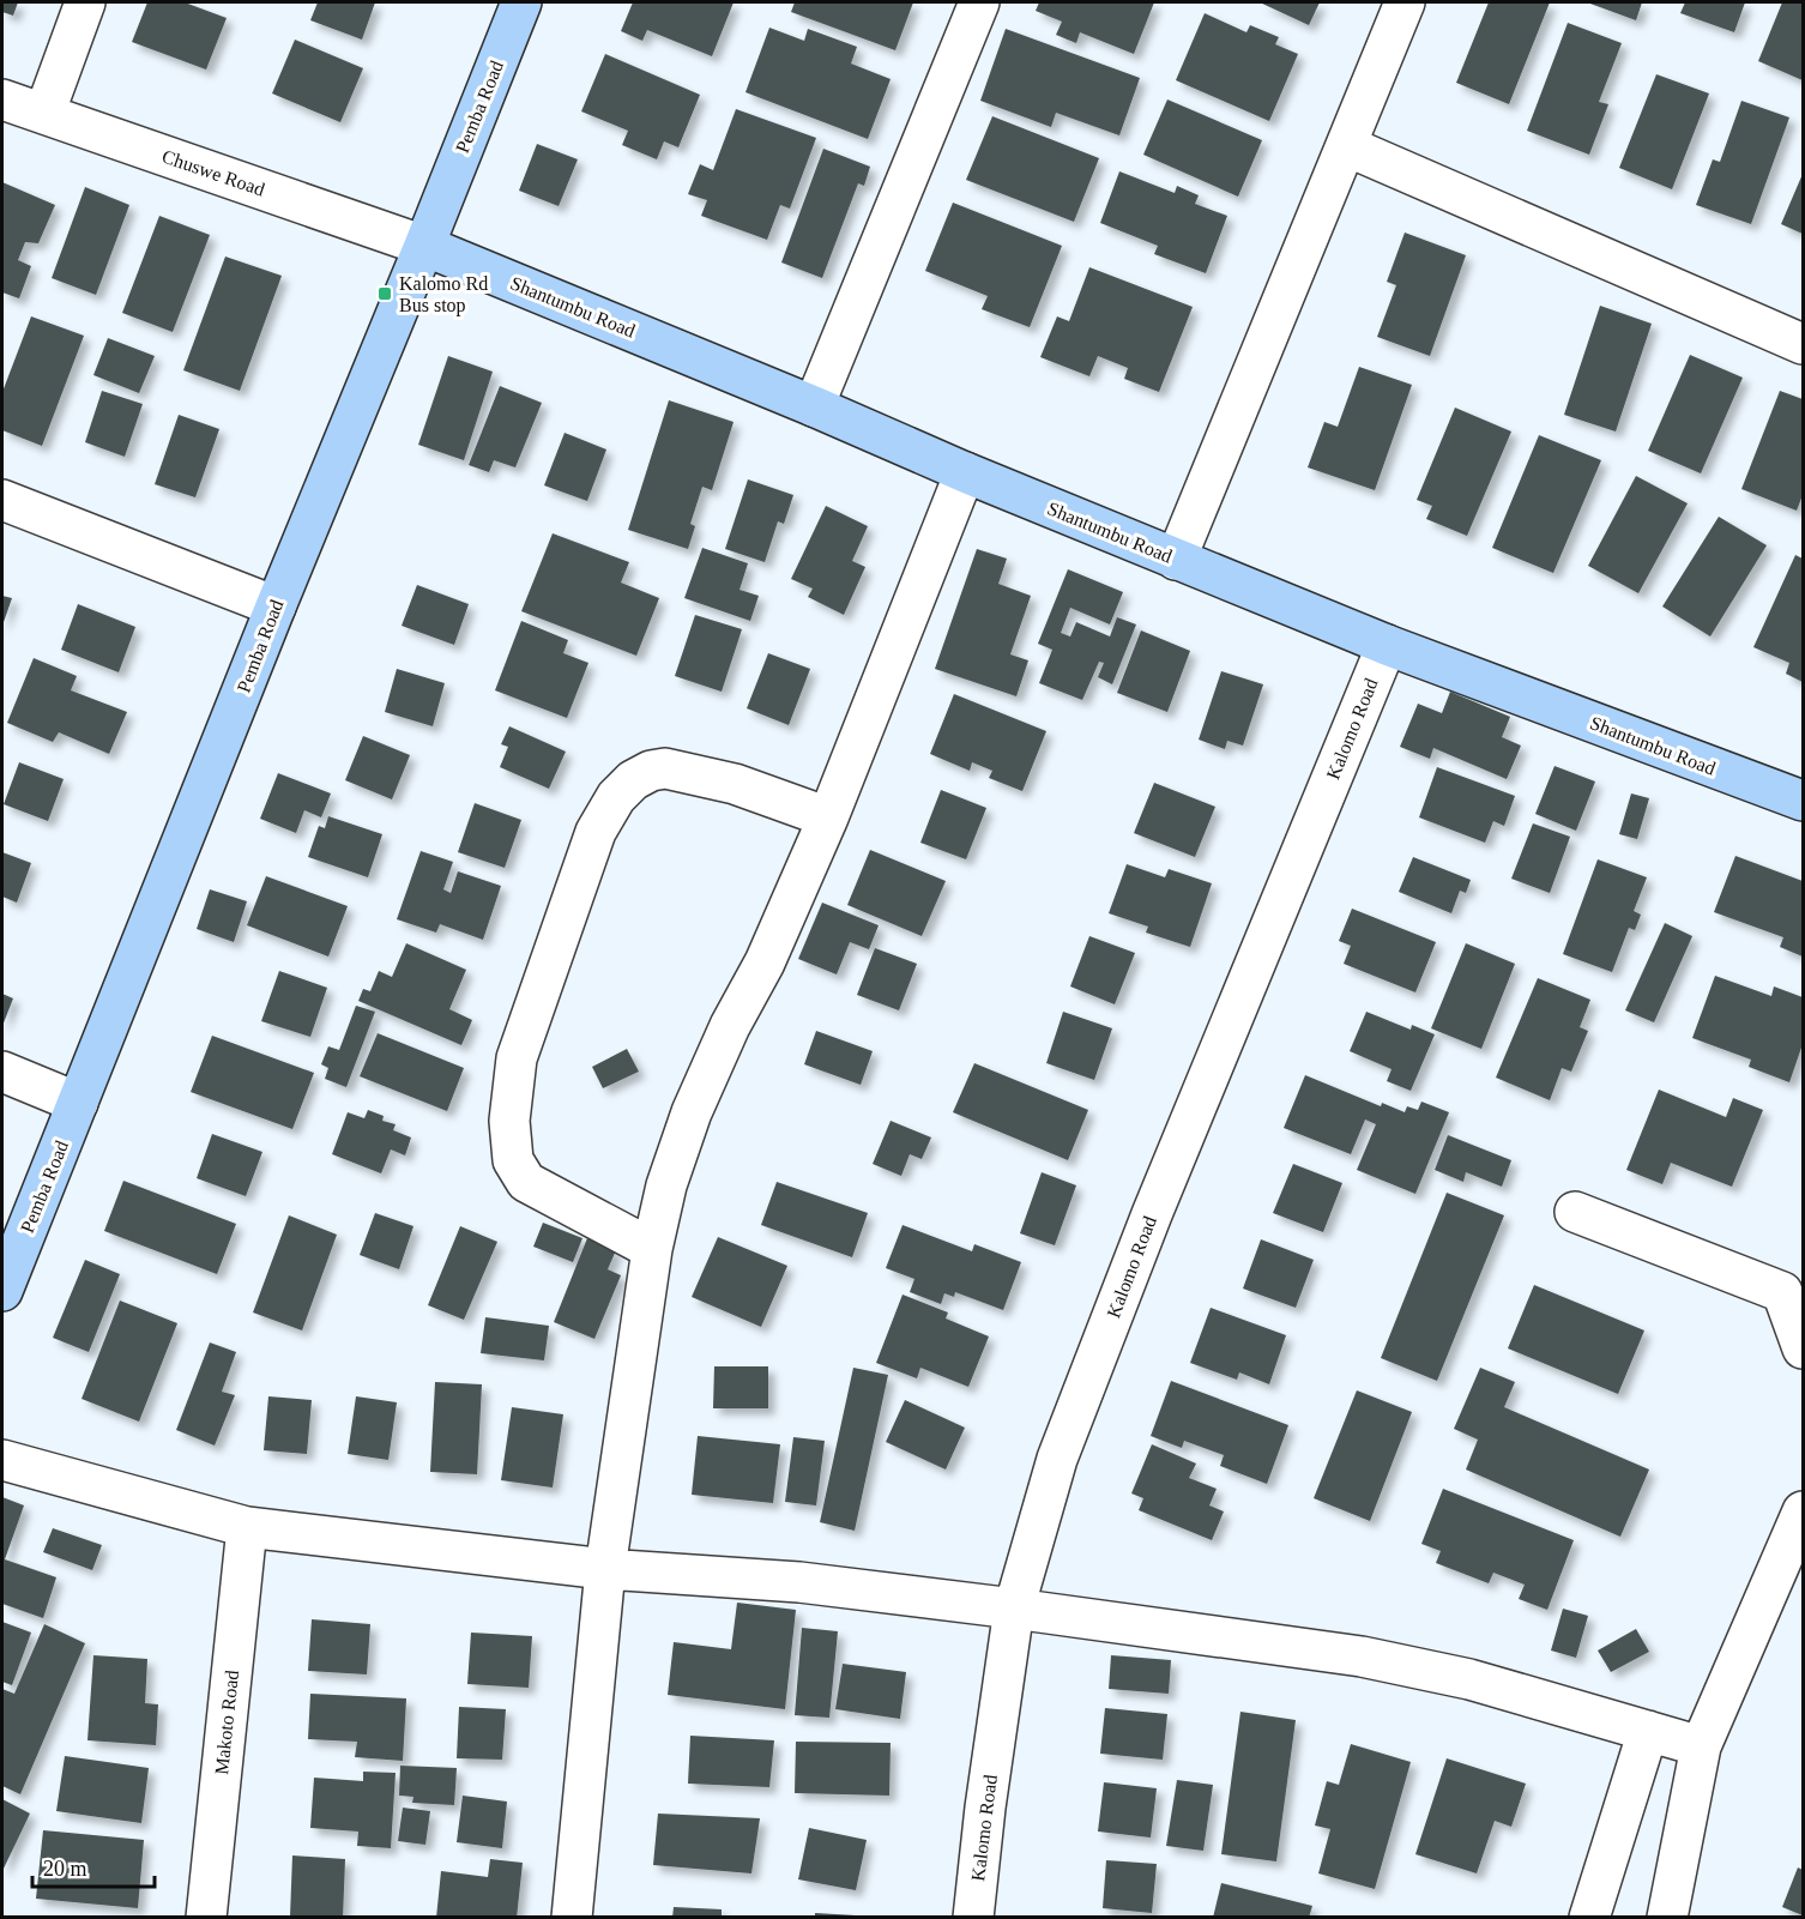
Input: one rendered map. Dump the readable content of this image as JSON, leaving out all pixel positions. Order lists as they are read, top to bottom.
{
  "streets": {
    "street": [
      "Pemba Road",
      "Chuswe Road",
      "Shantumbu Road",
      "Kalomo Road",
      "Makoto Road"
    ]
  },
  "crossings": [
    ["Pemba Road", "Chuswe Road"],
    ["Pemba Road", "Shantumbu Road"],
    ["Chuswe Road", "Shantumbu Road"],
    ["Shantumbu Road", "Kalomo Road"]
  ],
  "places": {
    "transit": ["Kalomo Rd Bus stop"]
  },
  "scale_bar": "20 m"
}
